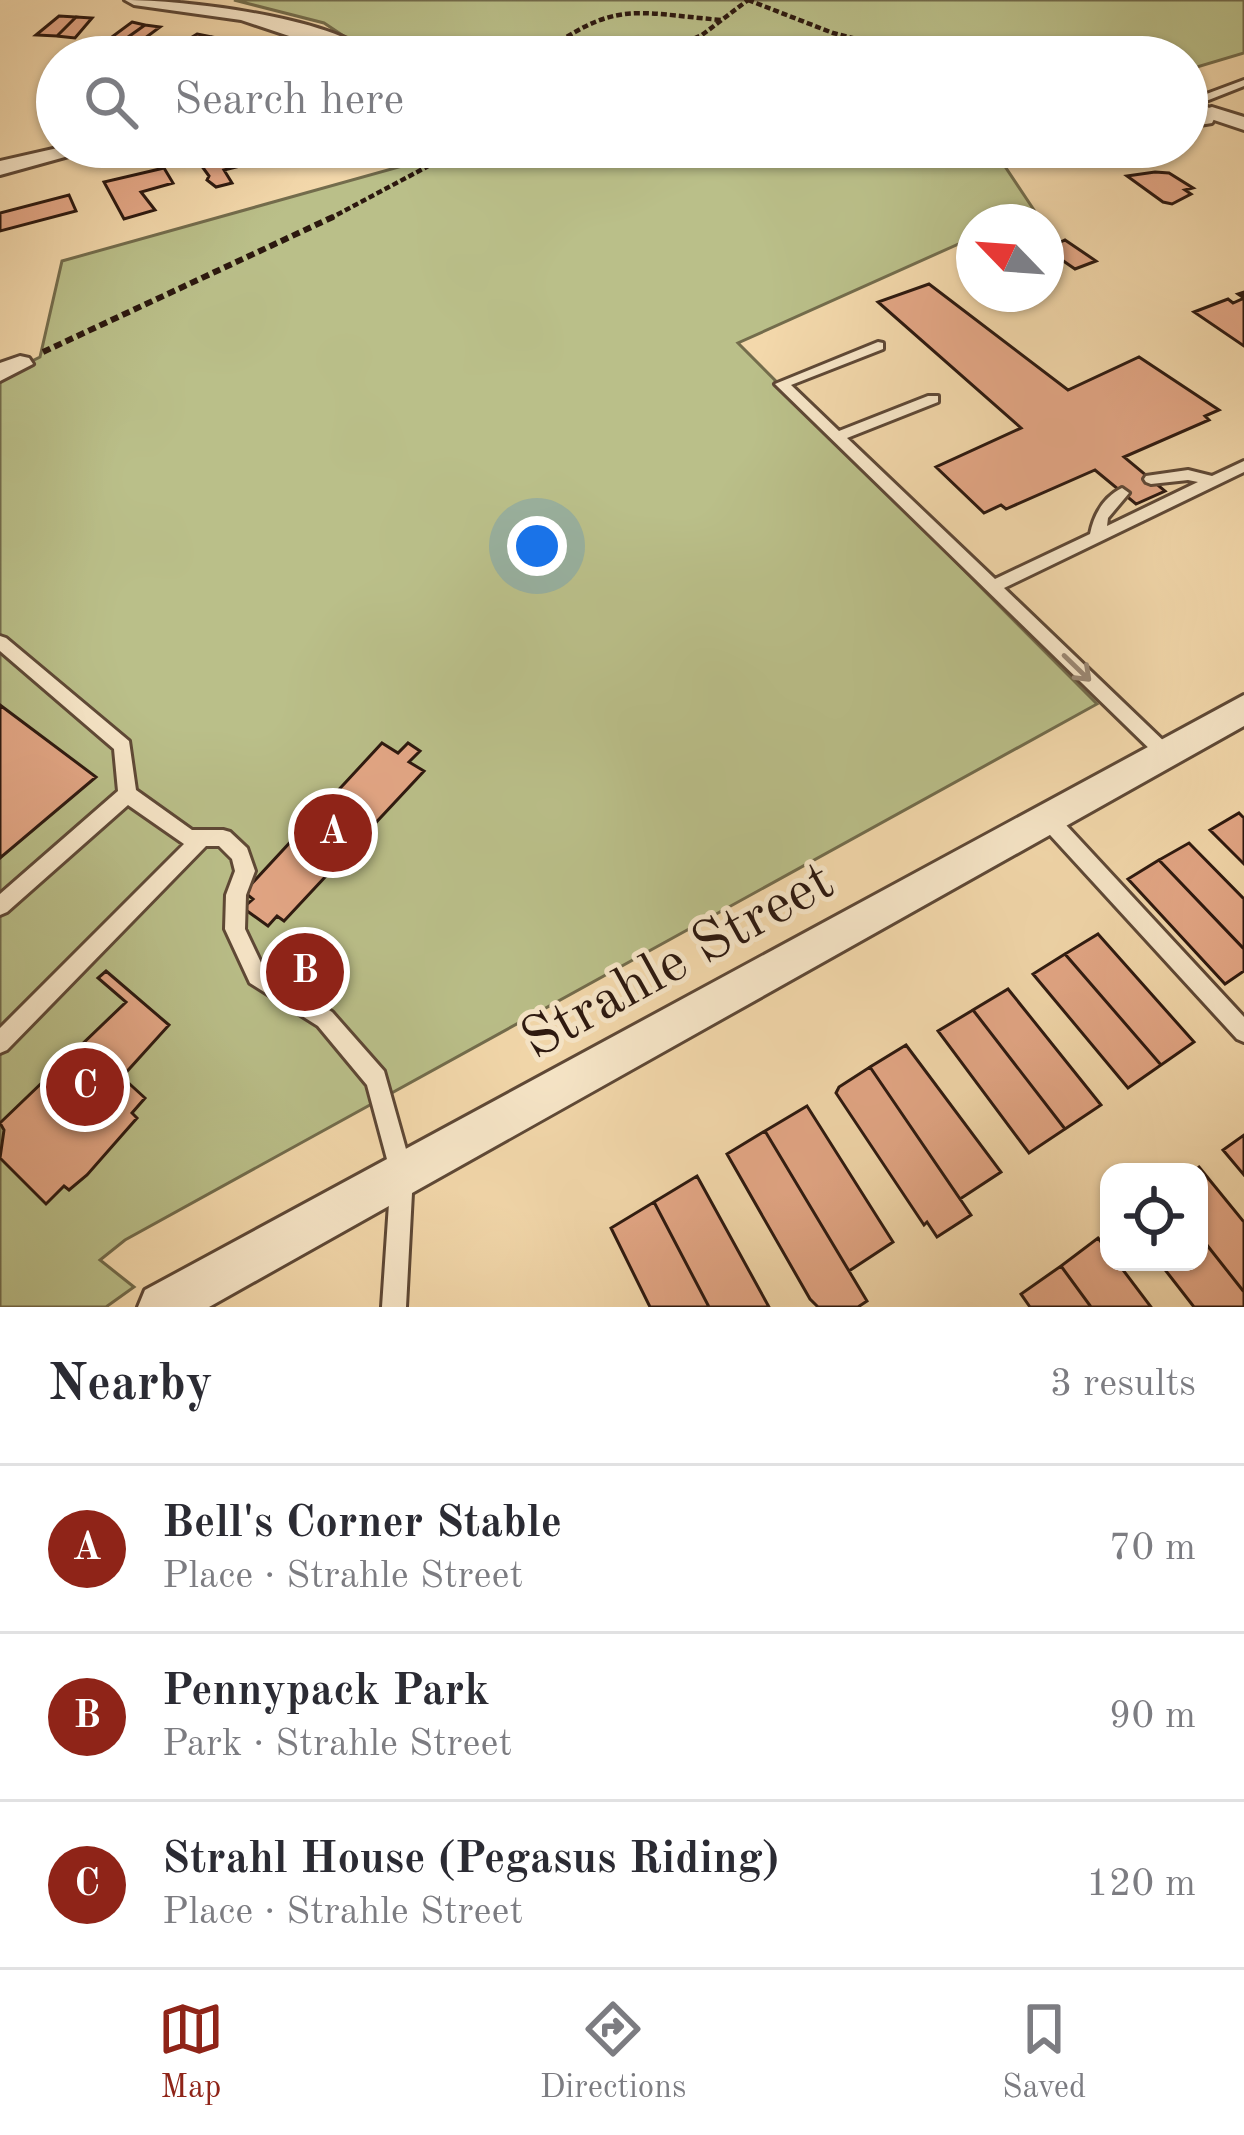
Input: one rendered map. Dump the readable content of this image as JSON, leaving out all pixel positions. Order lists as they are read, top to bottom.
{
  "streets": {
    "street": ["Strahle Street"]
  },
  "north": "top left",
  "page": {
    "search": "Search here",
    "pins": ["A", "B", "C"],
    "heading": ["Nearby", "3 results"],
    "list": [
      {
        "mark": "A",
        "name": "Bell's Corner Stable",
        "note": "Place · Strahle Street",
        "value": "70 m"
      },
      {
        "mark": "B",
        "name": "Pennypack Park",
        "note": "Park · Strahle Street",
        "value": "90 m"
      },
      {
        "mark": "C",
        "name": "Strahl House (Pegasus Riding)",
        "note": "Place · Strahle Street",
        "value": "120 m"
      }
    ],
    "nav": ["Map", "Directions", "Saved"]
  }
}
